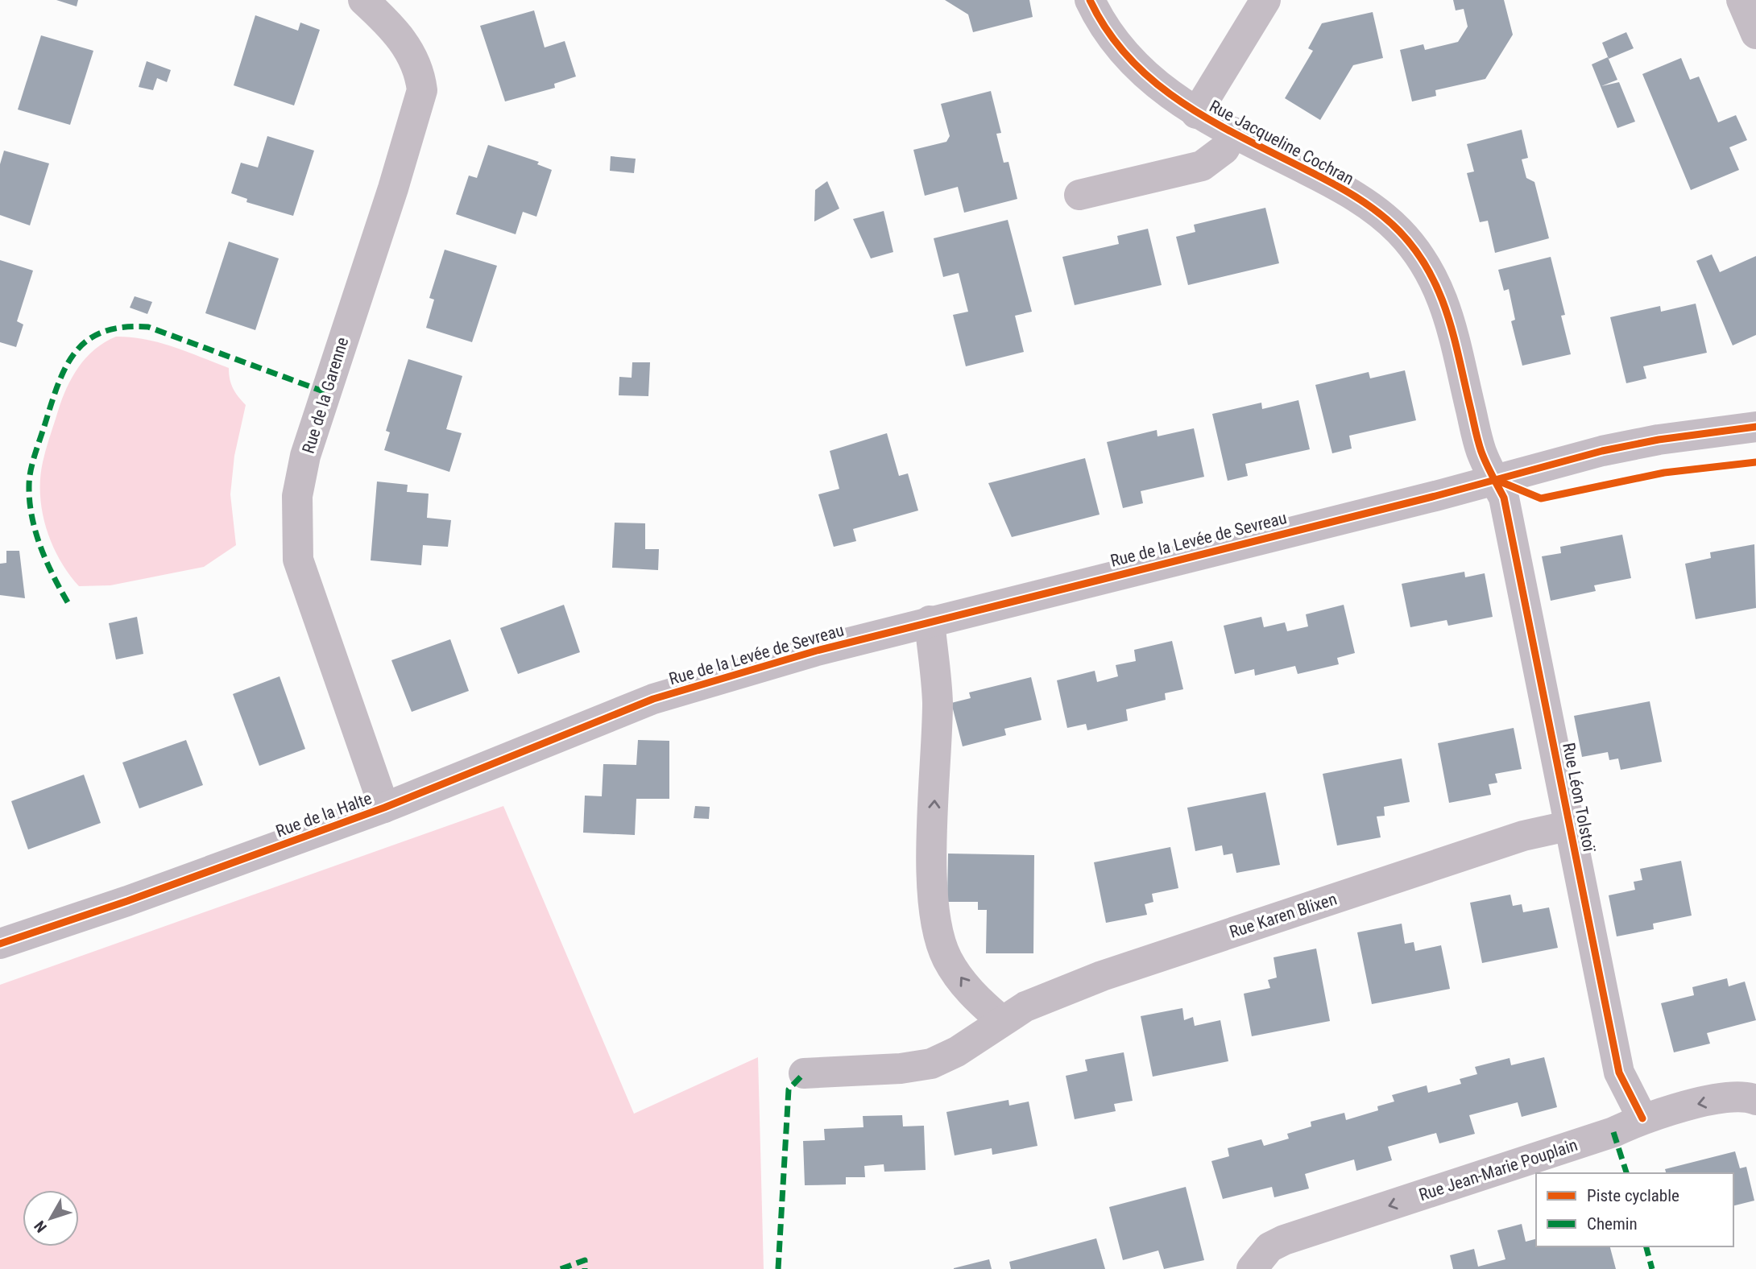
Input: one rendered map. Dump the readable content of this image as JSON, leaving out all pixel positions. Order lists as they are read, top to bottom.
{
  "streets": {
    "street": [
      "Rue Jacqueline Cochran",
      "Rue de la Garenne",
      "Rue de la Levée de Sevreau",
      "Rue Léon Tolstoï",
      "Rue de la Halte",
      "Rue Karen Blixen",
      "Rue Jean-Marie Pouplain"
    ]
  },
  "crossings": [
    ["Rue Jacqueline Cochran", "Rue de la Levée de Sevreau"],
    ["Rue Jacqueline Cochran", "Rue Léon Tolstoï"],
    ["Rue de la Garenne", "Rue de la Halte"],
    ["Rue de la Levée de Sevreau", "Rue Léon Tolstoï"],
    ["Rue de la Levée de Sevreau", "Rue de la Halte"],
    ["Rue Léon Tolstoï", "Rue Karen Blixen"],
    ["Rue Léon Tolstoï", "Rue Jean-Marie Pouplain"]
  ],
  "one_way": ["Rue Jean-Marie Pouplain"],
  "legend": ["Piste cyclable", "Chemin"],
  "north": "bottom left"
}
